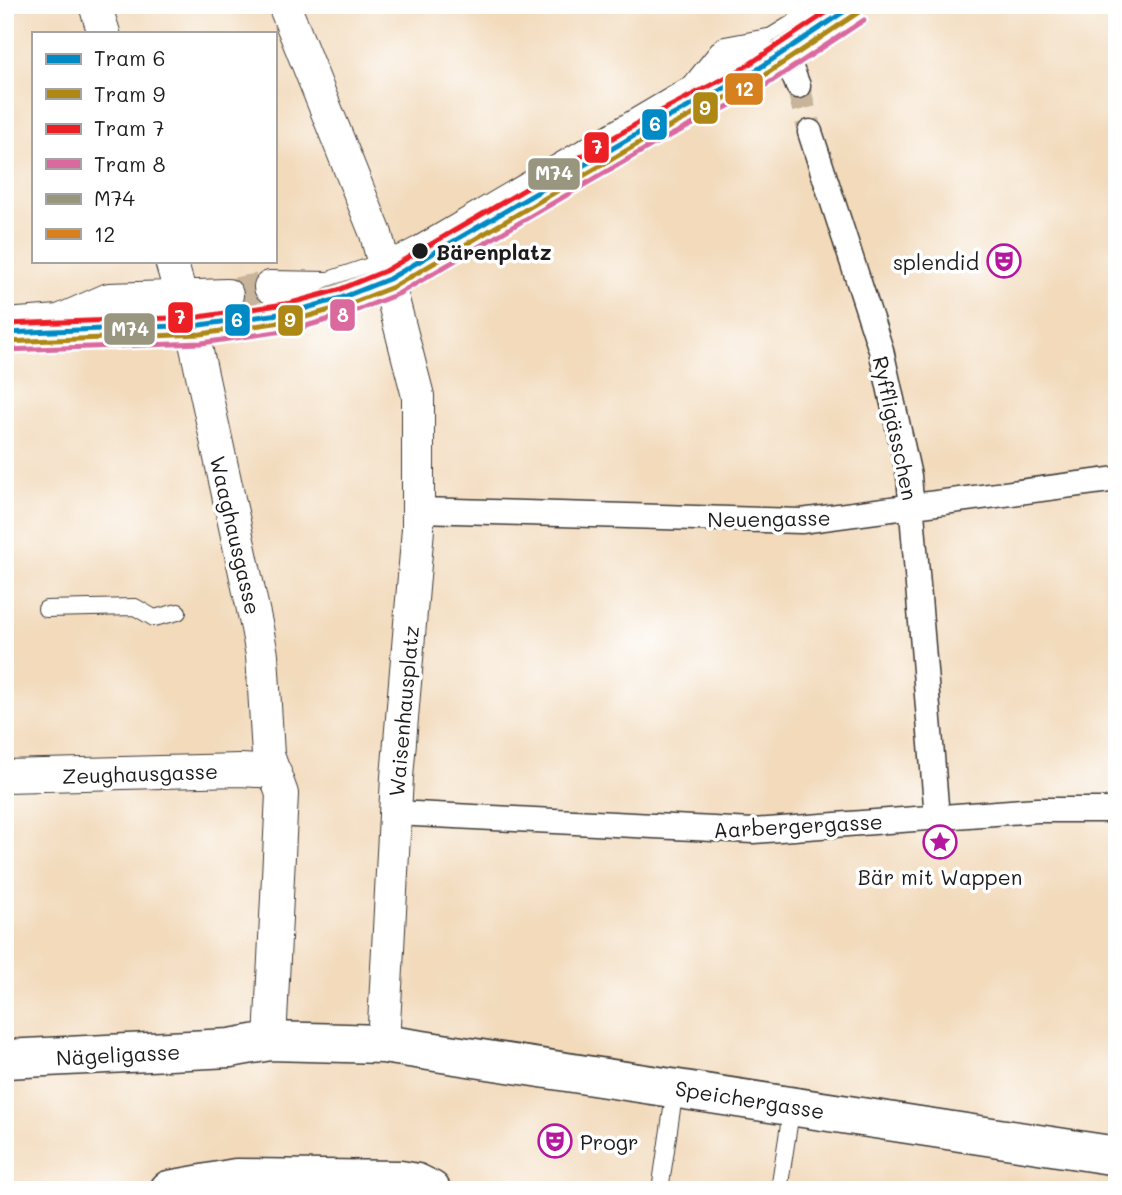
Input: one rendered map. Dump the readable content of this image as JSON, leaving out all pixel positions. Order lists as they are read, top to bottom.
{
  "streets": {
    "street": [
      "Ryffligässchen",
      "Neuengasse",
      "Waaghausgasse",
      "Waisenhausplatz",
      "Zeughausgasse",
      "Aarbergergasse",
      "Nägeligasse",
      "Speichergasse"
    ]
  },
  "crossings": [
    ["Ryffligässchen", "Neuengasse"],
    ["Ryffligässchen", "Aarbergergasse"],
    ["Neuengasse", "Waisenhausplatz"],
    ["Waaghausgasse", "Zeughausgasse"],
    ["Waisenhausplatz", "Aarbergergasse"],
    ["Waisenhausplatz", "Speichergasse"]
  ],
  "places": {
    "other": ["Bärenplatz"],
    "theatre": ["splendid", "Progr"],
    "place": ["Bär mit Wappen"]
  },
  "lines": [
    "tram line 6",
    "tram line 7",
    "transit line M74",
    "tram line 9",
    "transit line 12",
    "tram line 8"
  ],
  "legend": [
    "Tram 6",
    "Tram 9",
    "Tram 7",
    "Tram 8",
    "M74",
    "12"
  ]
}
